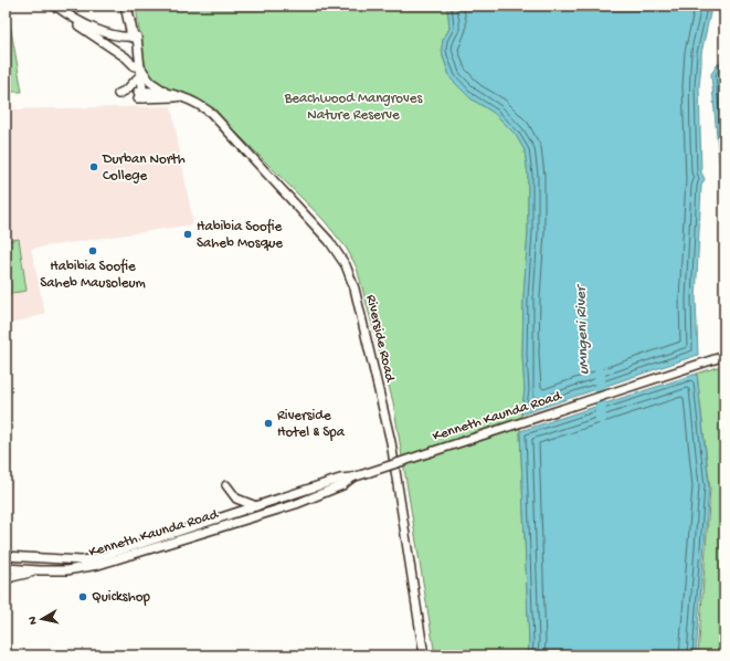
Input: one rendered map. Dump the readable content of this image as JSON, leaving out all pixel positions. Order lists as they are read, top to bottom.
{
  "streets": {
    "main road": ["Riverside Road", "Kenneth Kaunda Road"]
  },
  "water": ["uMngeni River"],
  "parks": ["Beachwood Mangroves Nature Reserve"],
  "places": [
    "Durban North College",
    "Habibia Soofie Saheb Mosque",
    "Habibia Soofie Saheb Mausoleum",
    "Riverside Hotel & Spa",
    "Quickshop"
  ],
  "north": "left"
}
